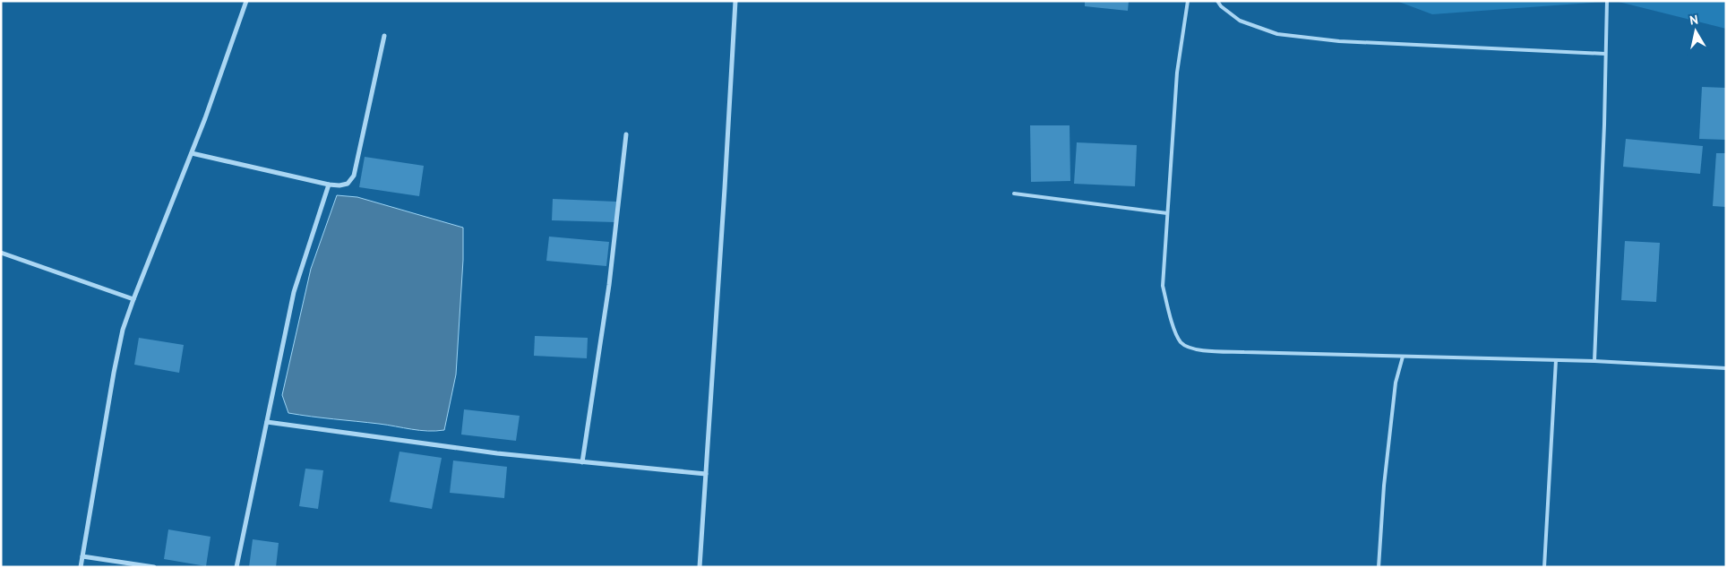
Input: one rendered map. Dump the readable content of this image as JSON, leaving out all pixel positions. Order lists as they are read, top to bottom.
{
  "north": "top"
}
